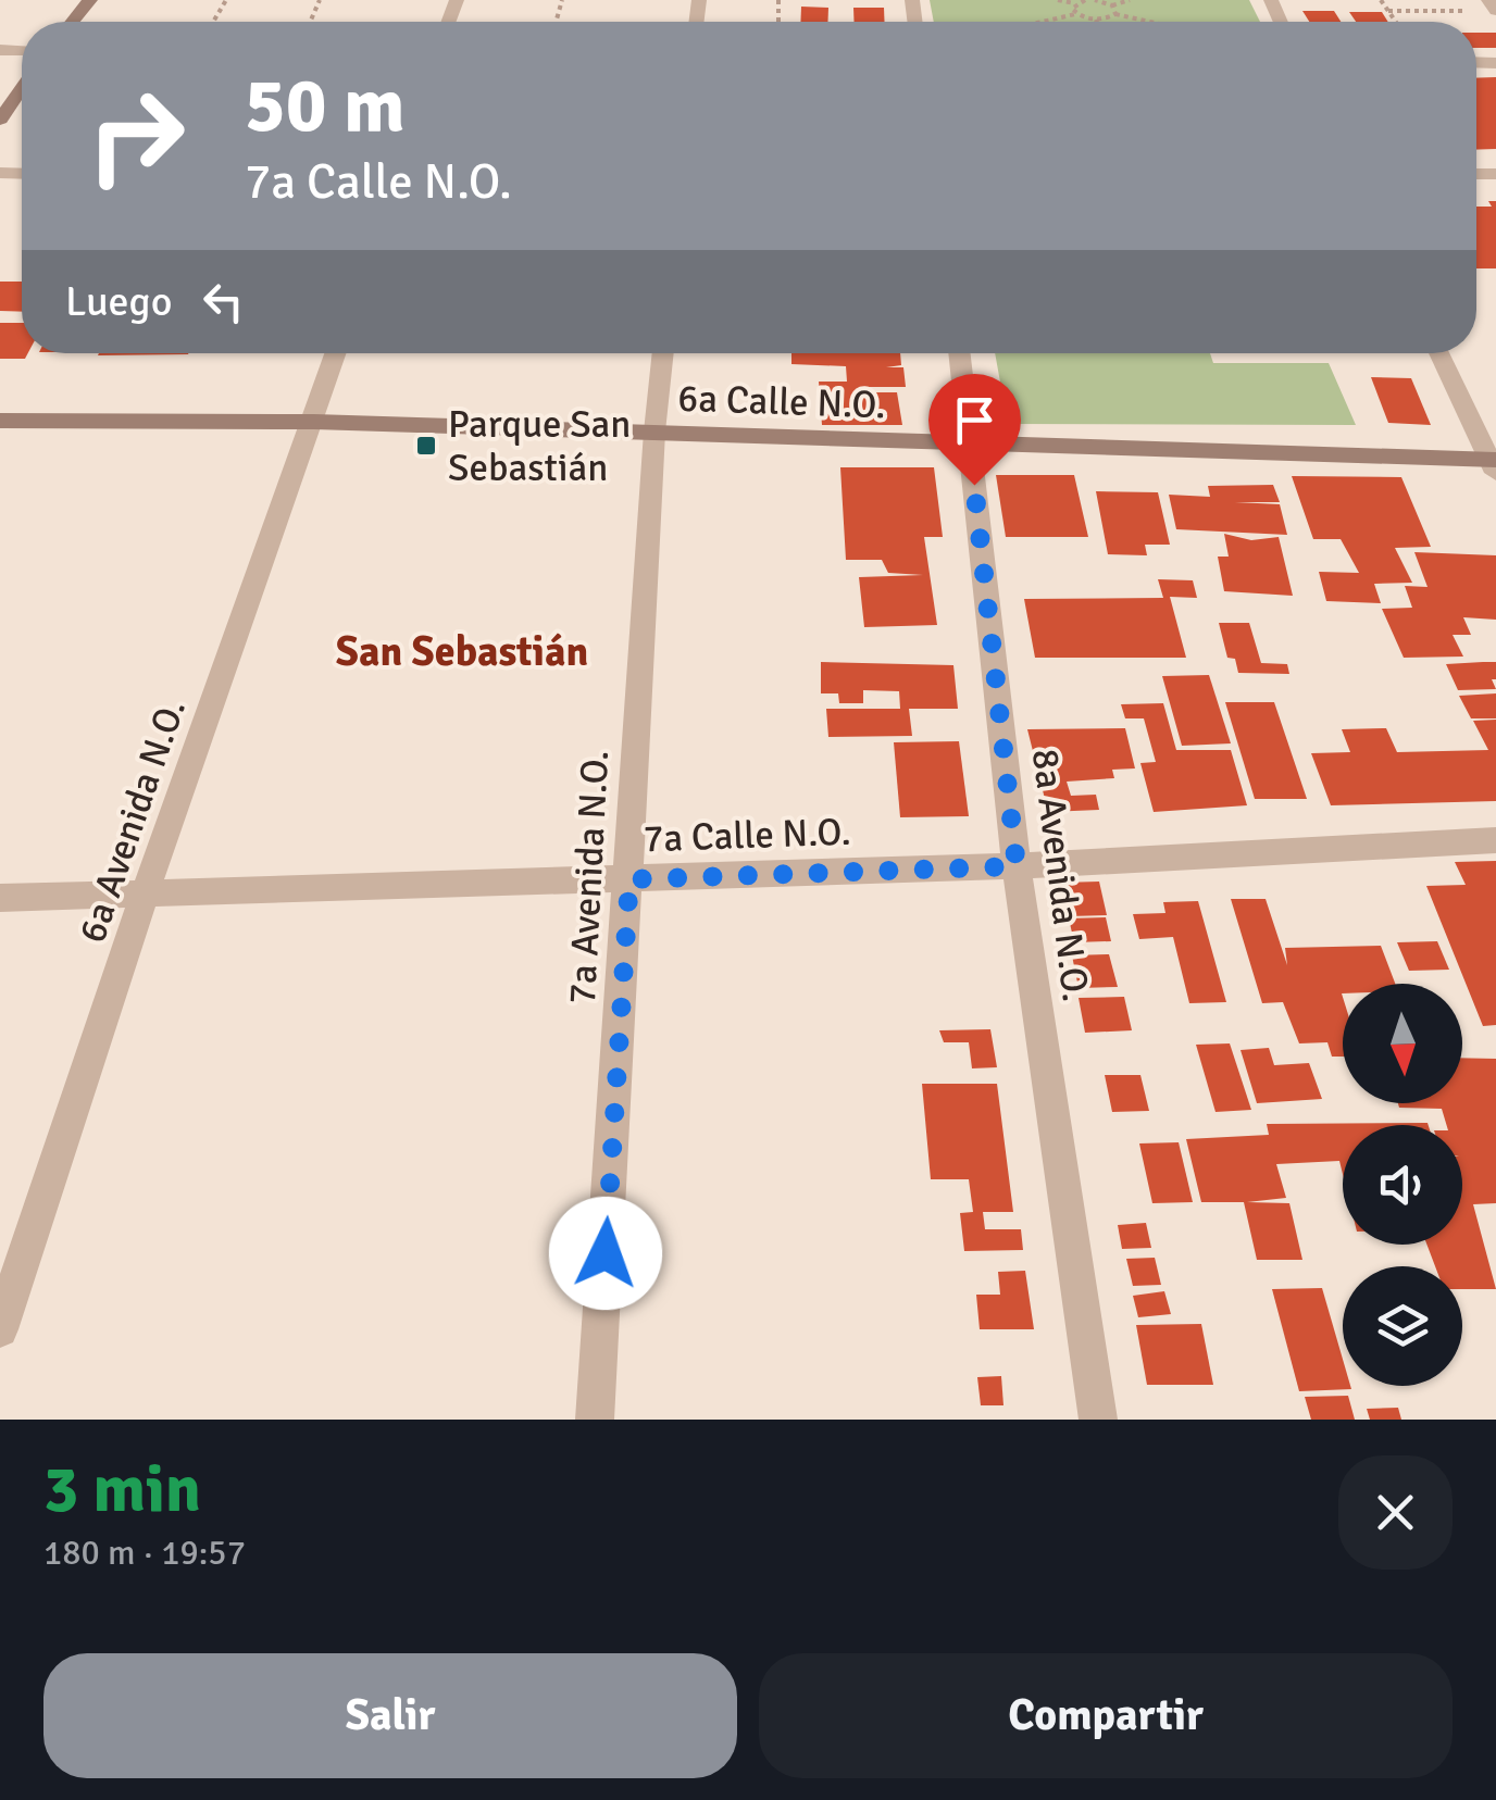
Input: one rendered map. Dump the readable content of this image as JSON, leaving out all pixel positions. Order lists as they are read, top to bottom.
{
  "streets": {
    "street": [
      "6a Calle N.O.",
      "6a Avenida N.O.",
      "7a Calle N.O.",
      "8a Avenida N.O.",
      "7a Avenida N.O."
    ]
  },
  "crossings": [
    ["6a Calle N.O.", "6a Avenida N.O."],
    ["6a Calle N.O.", "8a Avenida N.O."],
    ["6a Calle N.O.", "7a Avenida N.O."],
    ["6a Avenida N.O.", "7a Calle N.O."],
    ["7a Calle N.O.", "8a Avenida N.O."],
    ["7a Calle N.O.", "7a Avenida N.O."]
  ],
  "districts": ["San Sebastián"],
  "places": {
    "transit": ["Parque San Sebastián"]
  },
  "north": "bottom",
  "page": {
    "turn": ["50 m", "7a Calle N.O."],
    "then": "Luego",
    "heading": ["3 min", "180 m · 19:57"],
    "buttons": ["Salir", "Compartir"]
  }
}
